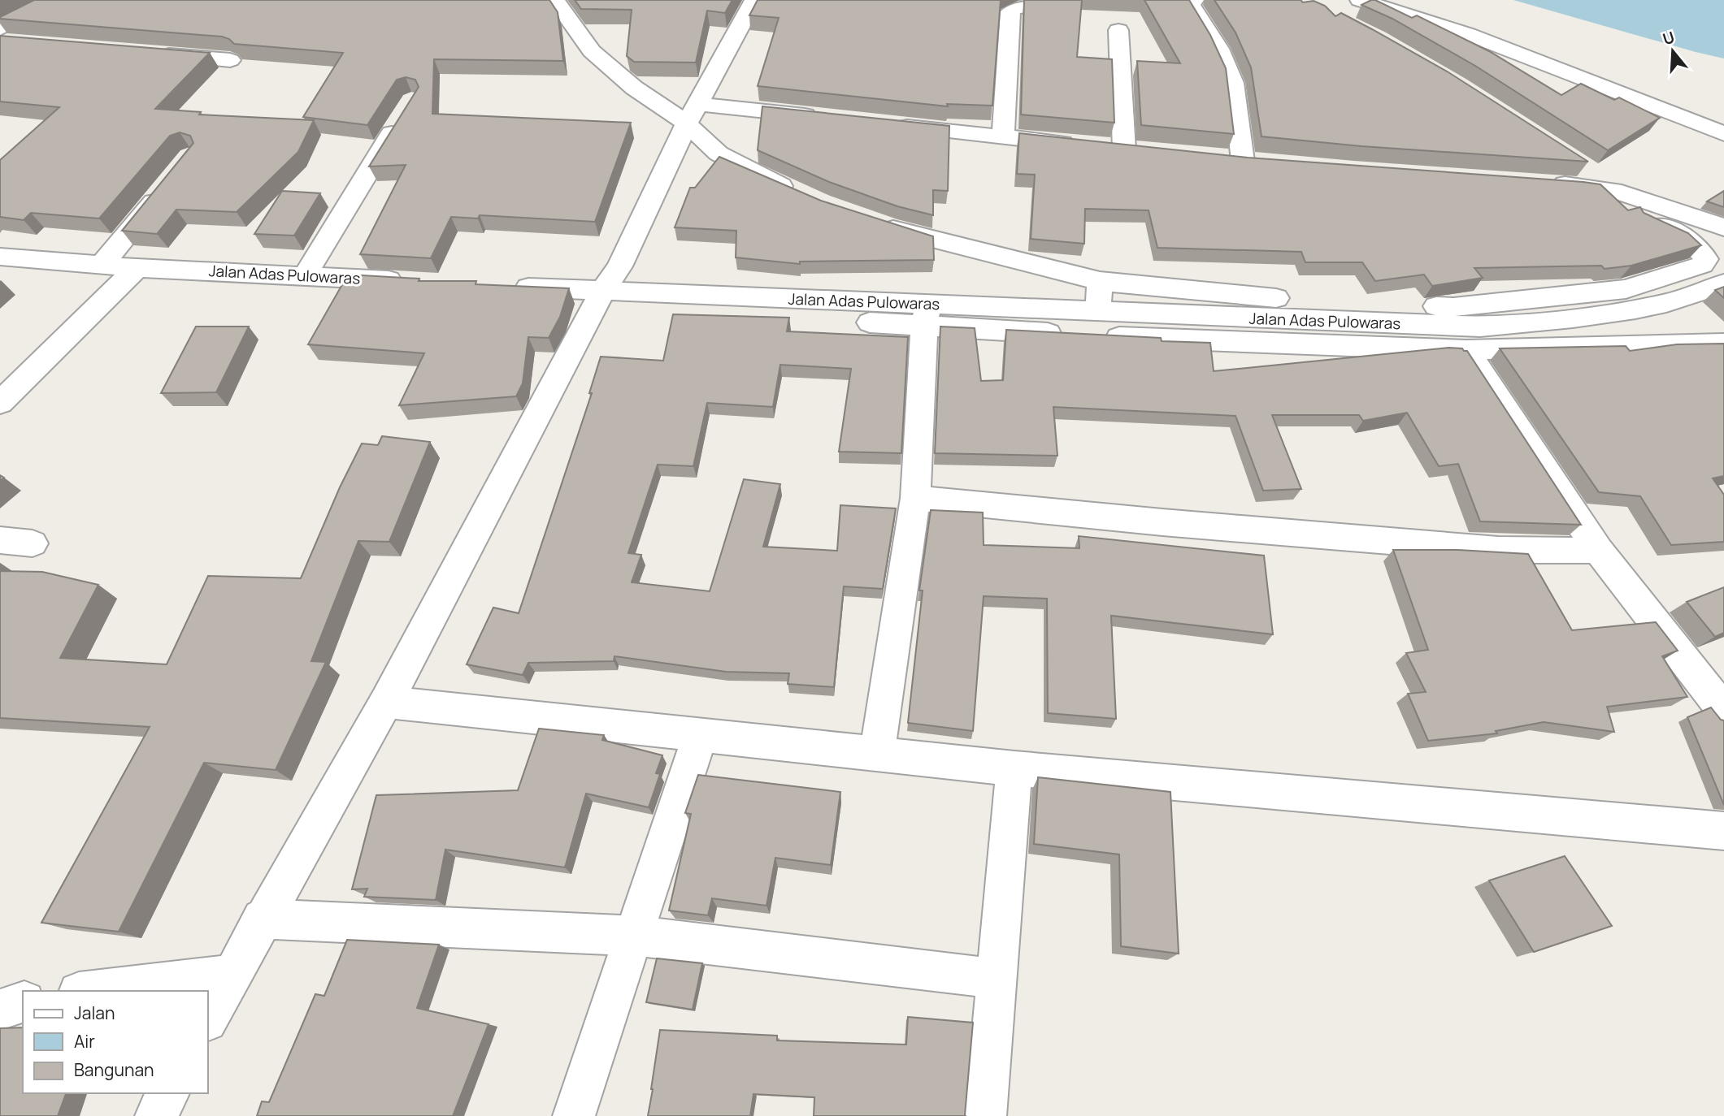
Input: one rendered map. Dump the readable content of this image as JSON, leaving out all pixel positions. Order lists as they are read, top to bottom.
{
  "streets": {
    "street": ["Jalan Adas Pulowaras"]
  },
  "legend": ["Jalan", "Air", "Bangunan"],
  "north": "top"
}
